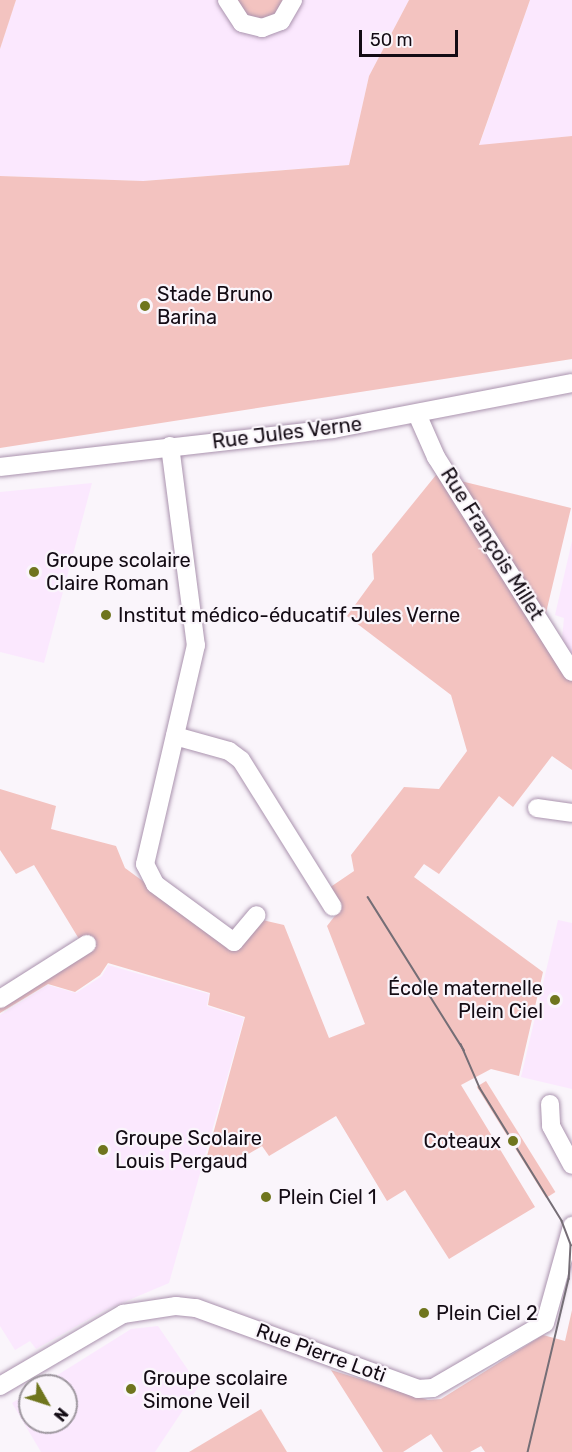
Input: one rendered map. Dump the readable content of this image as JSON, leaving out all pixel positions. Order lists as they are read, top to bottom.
{
  "streets": {
    "street": ["Rue Jules Verne", "Rue François Millet", "Rue Pierre Loti"]
  },
  "crossings": [
    ["Rue Jules Verne", "Rue François Millet"]
  ],
  "places": [
    "Stade Bruno Barina",
    "Groupe scolaire Claire Roman",
    "Institut médico-éducatif Jules Verne",
    "École maternelle Plein Ciel",
    "Coteaux",
    "Groupe Scolaire Louis Pergaud",
    "Plein Ciel 1",
    "Plein Ciel 2",
    "Groupe scolaire Simone Veil"
  ],
  "scale_bar": "50 m",
  "north": "bottom right"
}
